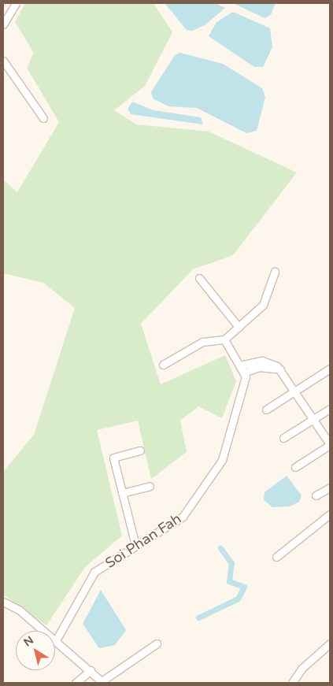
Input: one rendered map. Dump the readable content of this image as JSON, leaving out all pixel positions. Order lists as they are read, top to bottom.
{
  "streets": {
    "street": ["Soi Phan Fah"]
  },
  "north": "top left"
}
